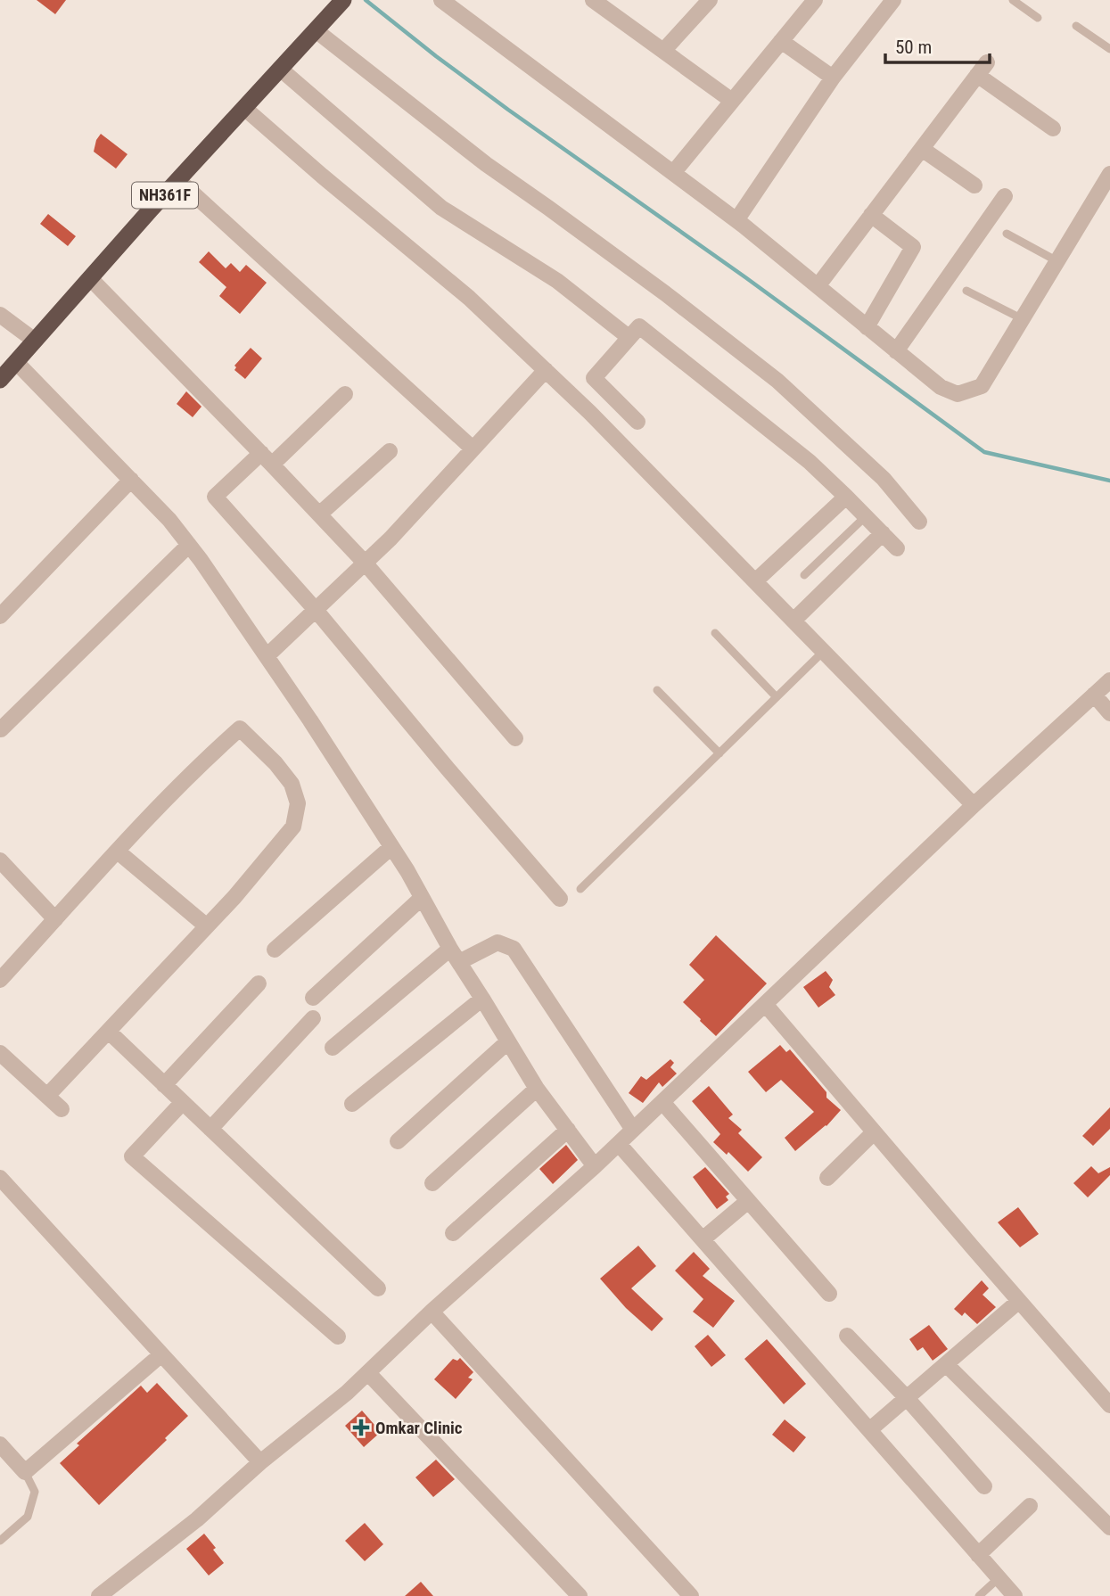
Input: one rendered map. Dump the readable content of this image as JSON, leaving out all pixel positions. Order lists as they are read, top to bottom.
{
  "streets": {
    "highway": ["NH361F"]
  },
  "places": {
    "health": ["Omkar Clinic"]
  },
  "scale_bar": "50 m"
}
